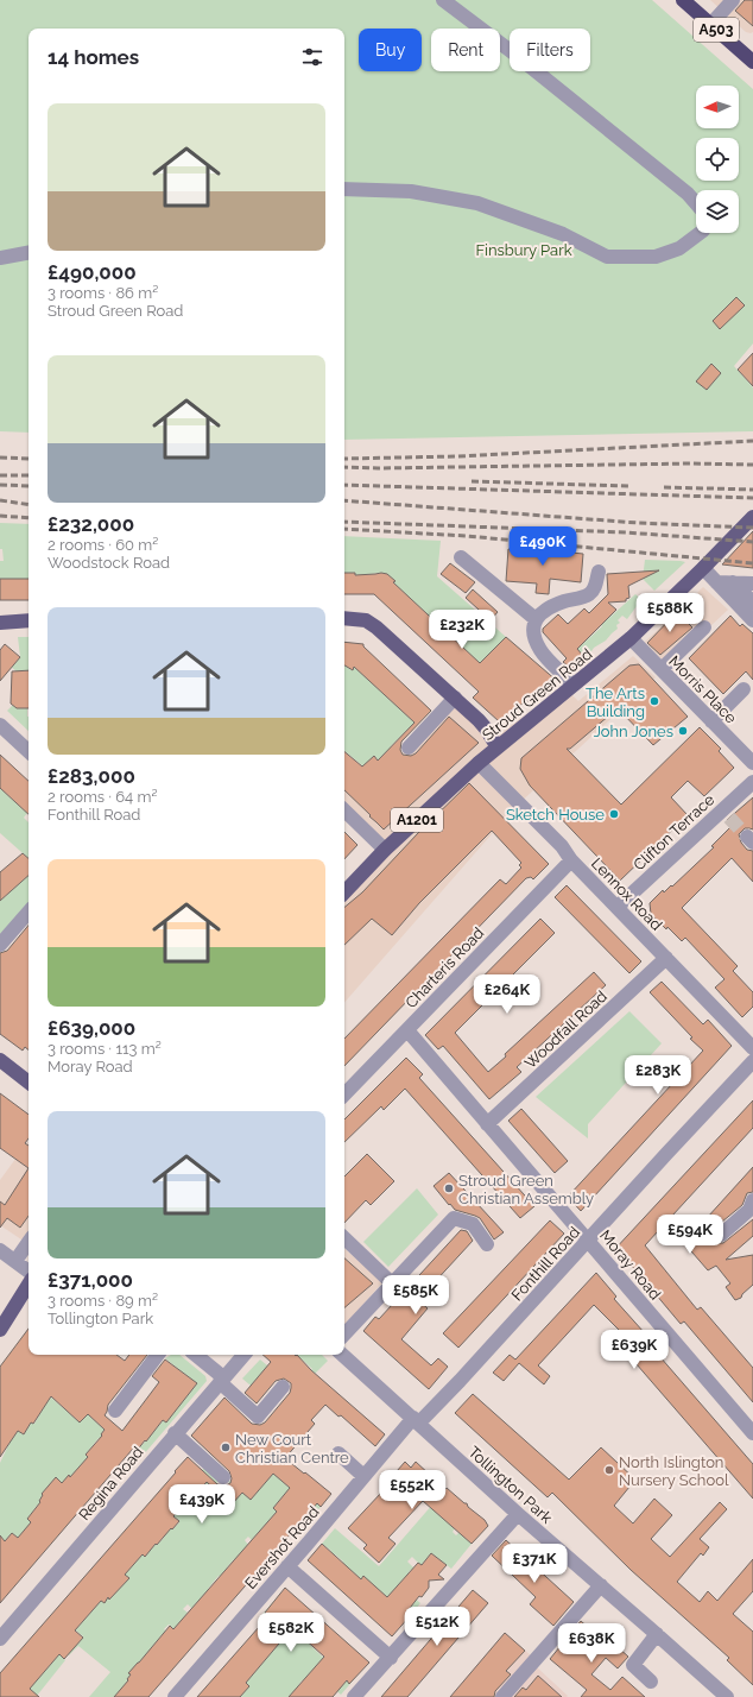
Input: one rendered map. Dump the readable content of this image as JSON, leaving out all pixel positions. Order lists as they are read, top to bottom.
{
  "streets": {
    "highway": ["A503"],
    "main road": ["Stroud Green Road", "A1201"],
    "street": [
      "Morris Place",
      "Clifton Terrace",
      "Lennox Road",
      "Charteris Road",
      "Woodfall Road",
      "Fonthill Road",
      "Moray Road",
      "Regina Road",
      "Tollington Park",
      "Evershot Road"
    ]
  },
  "crossings": [
    ["Morris Place", "Stroud Green Road"],
    ["Stroud Green Road", "Lennox Road"],
    ["Clifton Terrace", "Lennox Road"],
    ["Lennox Road", "Charteris Road"],
    ["Lennox Road", "Woodfall Road"],
    ["Charteris Road", "Moray Road"],
    ["Woodfall Road", "Moray Road"],
    ["Fonthill Road", "Moray Road"],
    ["Fonthill Road", "Tollington Park"],
    ["Fonthill Road", "Evershot Road"],
    ["Tollington Park", "Evershot Road"]
  ],
  "parks": ["Finsbury Park"],
  "places": [
    "The Arts Building",
    "John Jones",
    "Sketch House",
    "Stroud Green Christian Assembly",
    "New Court Christian Centre",
    "North Islington Nursery School"
  ],
  "north": "left",
  "page": {
    "chip": ["Buy", "Rent", "Filters"],
    "heading": "14 homes",
    "list": [
      {
        "name": "£490,000",
        "note": "3 rooms · 86 m² · Stroud Green Road"
      },
      {
        "name": "£232,000",
        "note": "2 rooms · 60 m² · Woodstock Road"
      },
      {
        "name": "£283,000",
        "note": "2 rooms · 64 m² · Fonthill Road"
      },
      {
        "name": "£639,000",
        "note": "3 rooms · 113 m² · Moray Road"
      },
      {
        "name": "£371,000",
        "note": "3 rooms · 89 m² · Tollington Park"
      }
    ],
    "price": [
      "£490K",
      "£588K",
      "£232K",
      "£264K",
      "£283K",
      "£594K",
      "£585K",
      "£639K",
      "£552K",
      "£439K",
      "£371K",
      "£512K",
      "£582K",
      "£638K"
    ]
  }
}
